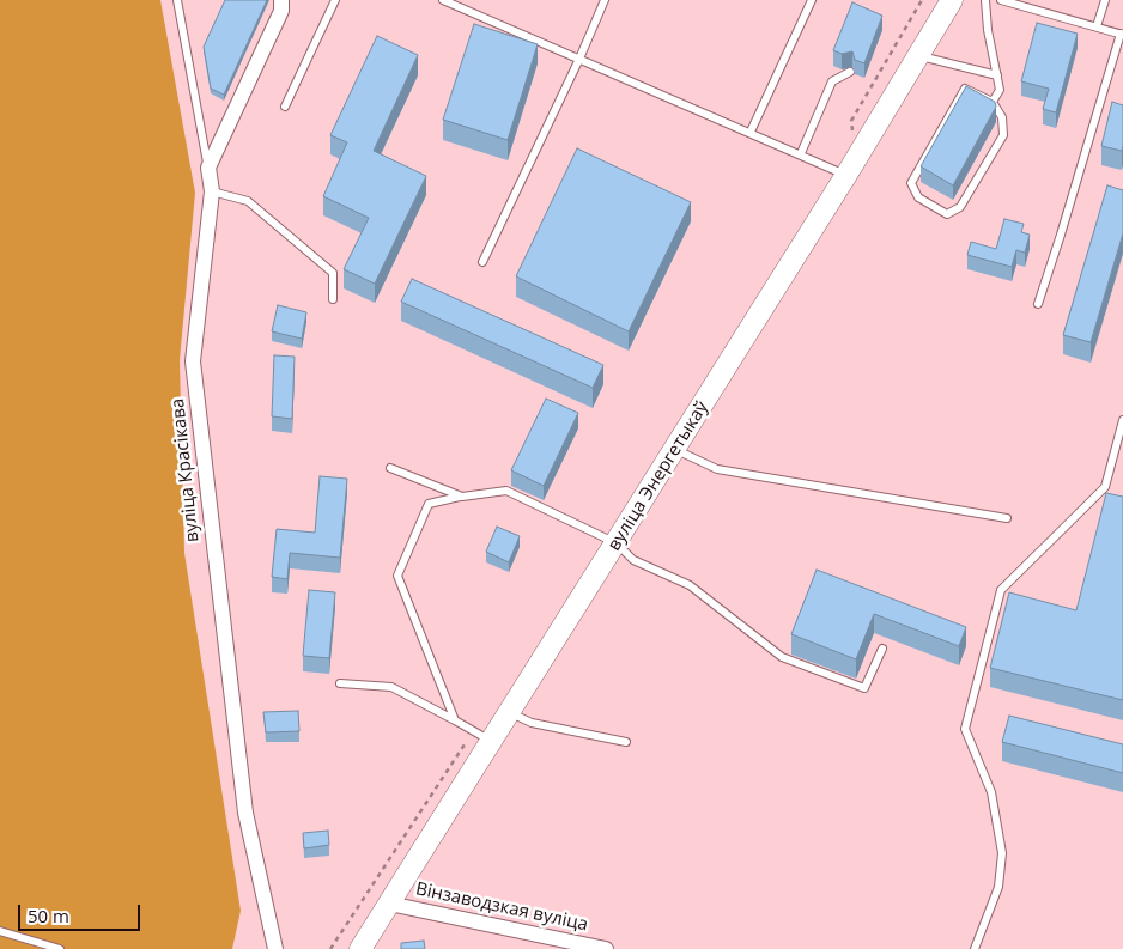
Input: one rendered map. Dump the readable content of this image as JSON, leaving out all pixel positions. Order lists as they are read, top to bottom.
{
  "streets": {
    "main road": ["вуліца Энергетыкаў"],
    "street": ["вуліца Красікава", "Вінзаводзкая вуліца"]
  },
  "crossings": [
    ["вуліца Энергетыкаў", "Вінзаводзкая вуліца"]
  ],
  "scale_bar": "50 m"
}
